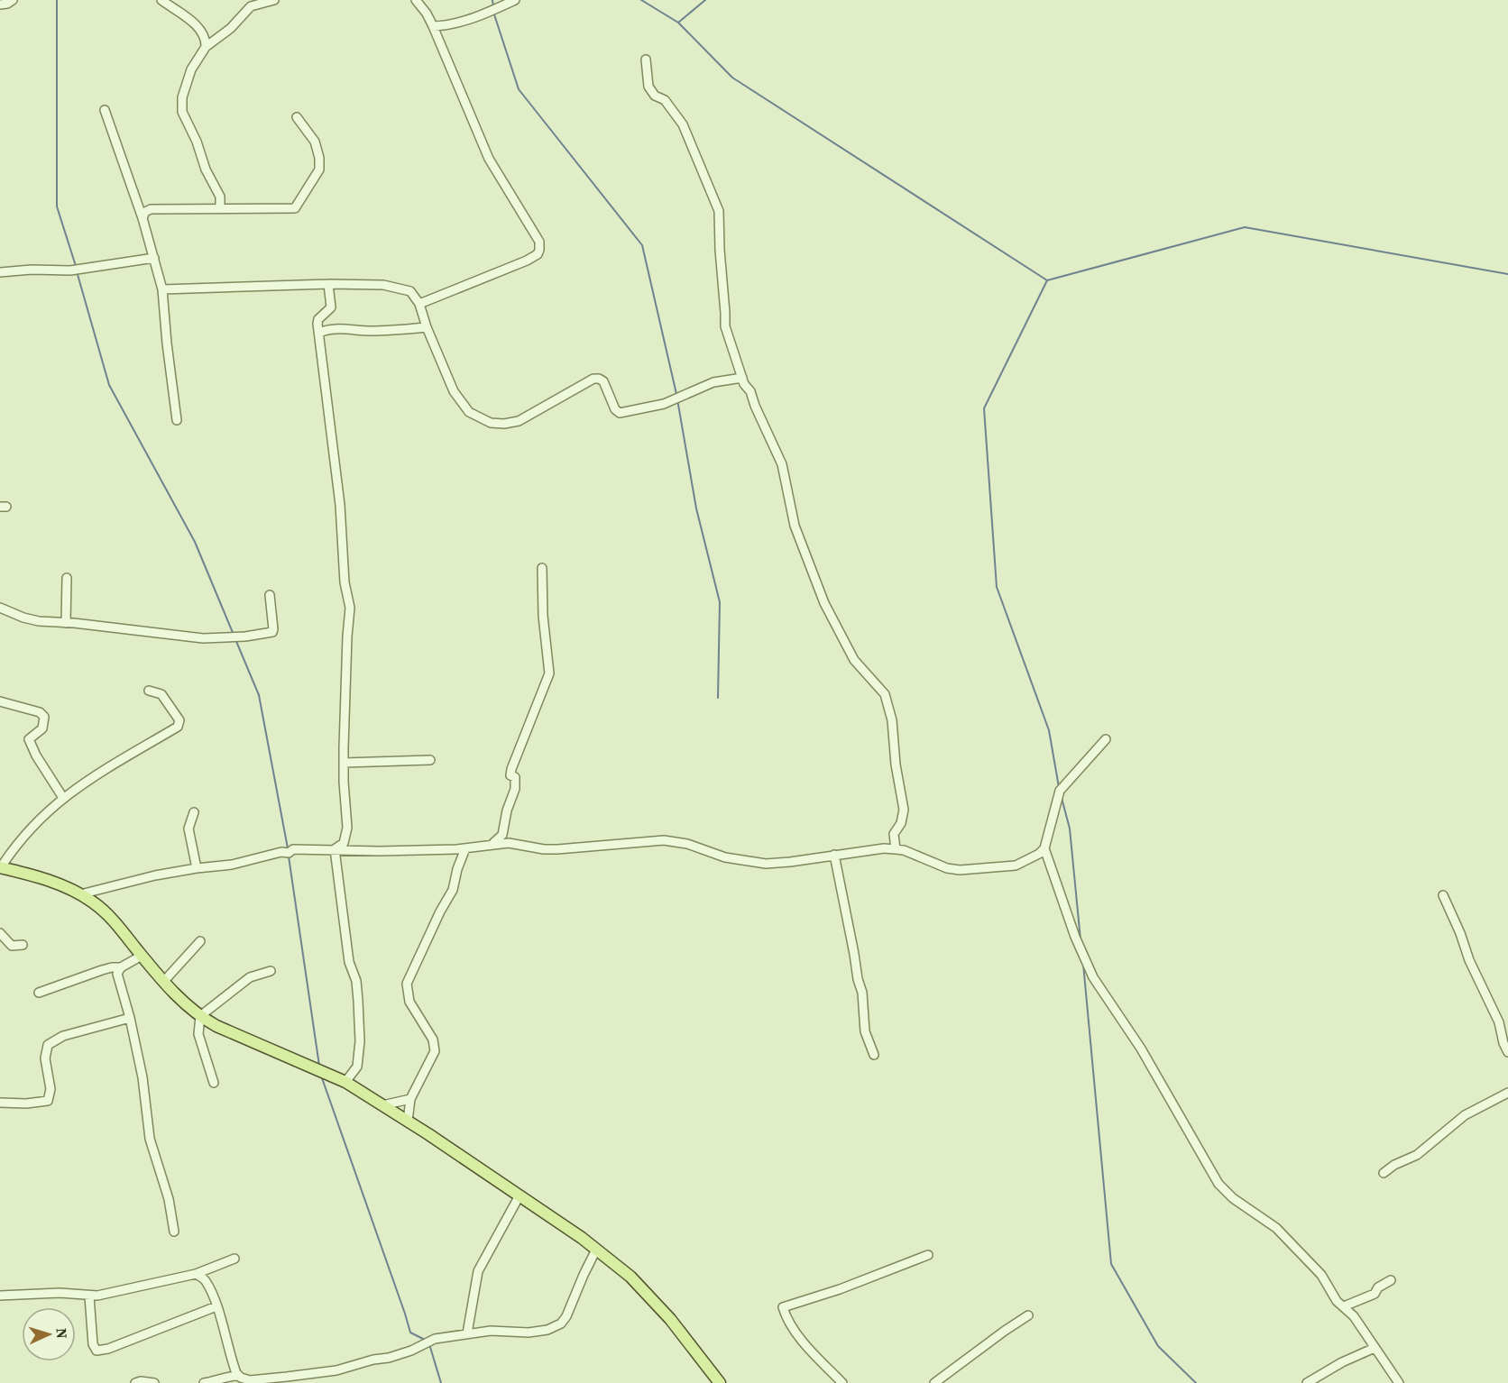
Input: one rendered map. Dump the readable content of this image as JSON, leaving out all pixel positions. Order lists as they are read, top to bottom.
{
  "north": "right"
}
